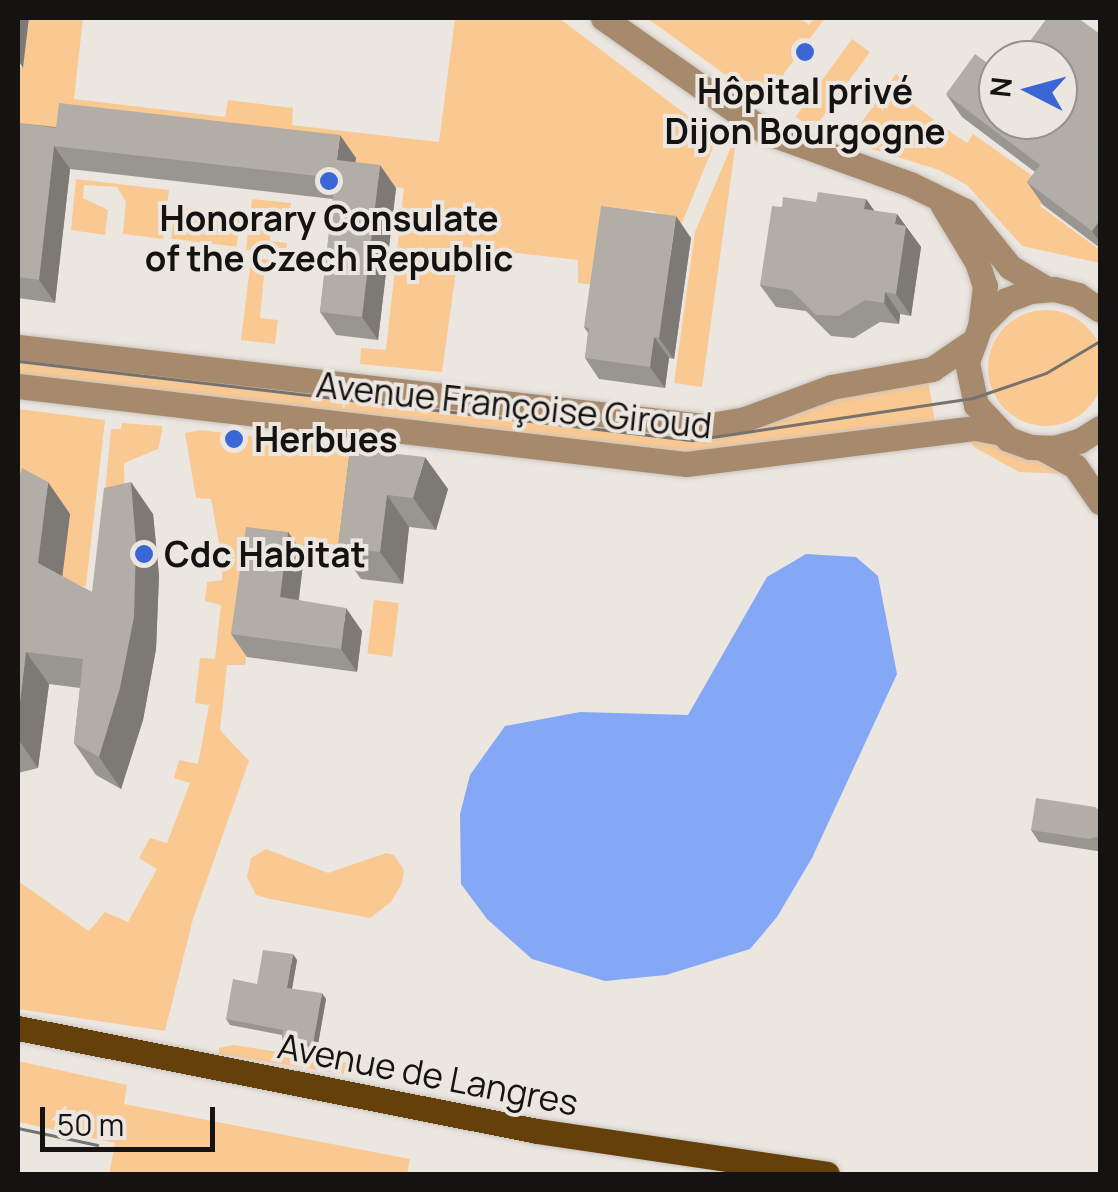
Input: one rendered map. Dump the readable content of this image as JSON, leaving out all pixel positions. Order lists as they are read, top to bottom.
{
  "streets": {
    "main road": ["Avenue de Langres"],
    "street": ["Avenue Françoise Giroud"]
  },
  "places": [
    "Hôpital privé Dijon Bourgogne",
    "Honorary Consulate of the Czech Republic",
    "Herbues",
    "Cdc Habitat"
  ],
  "scale_bar": "50 m",
  "north": "left"
}
